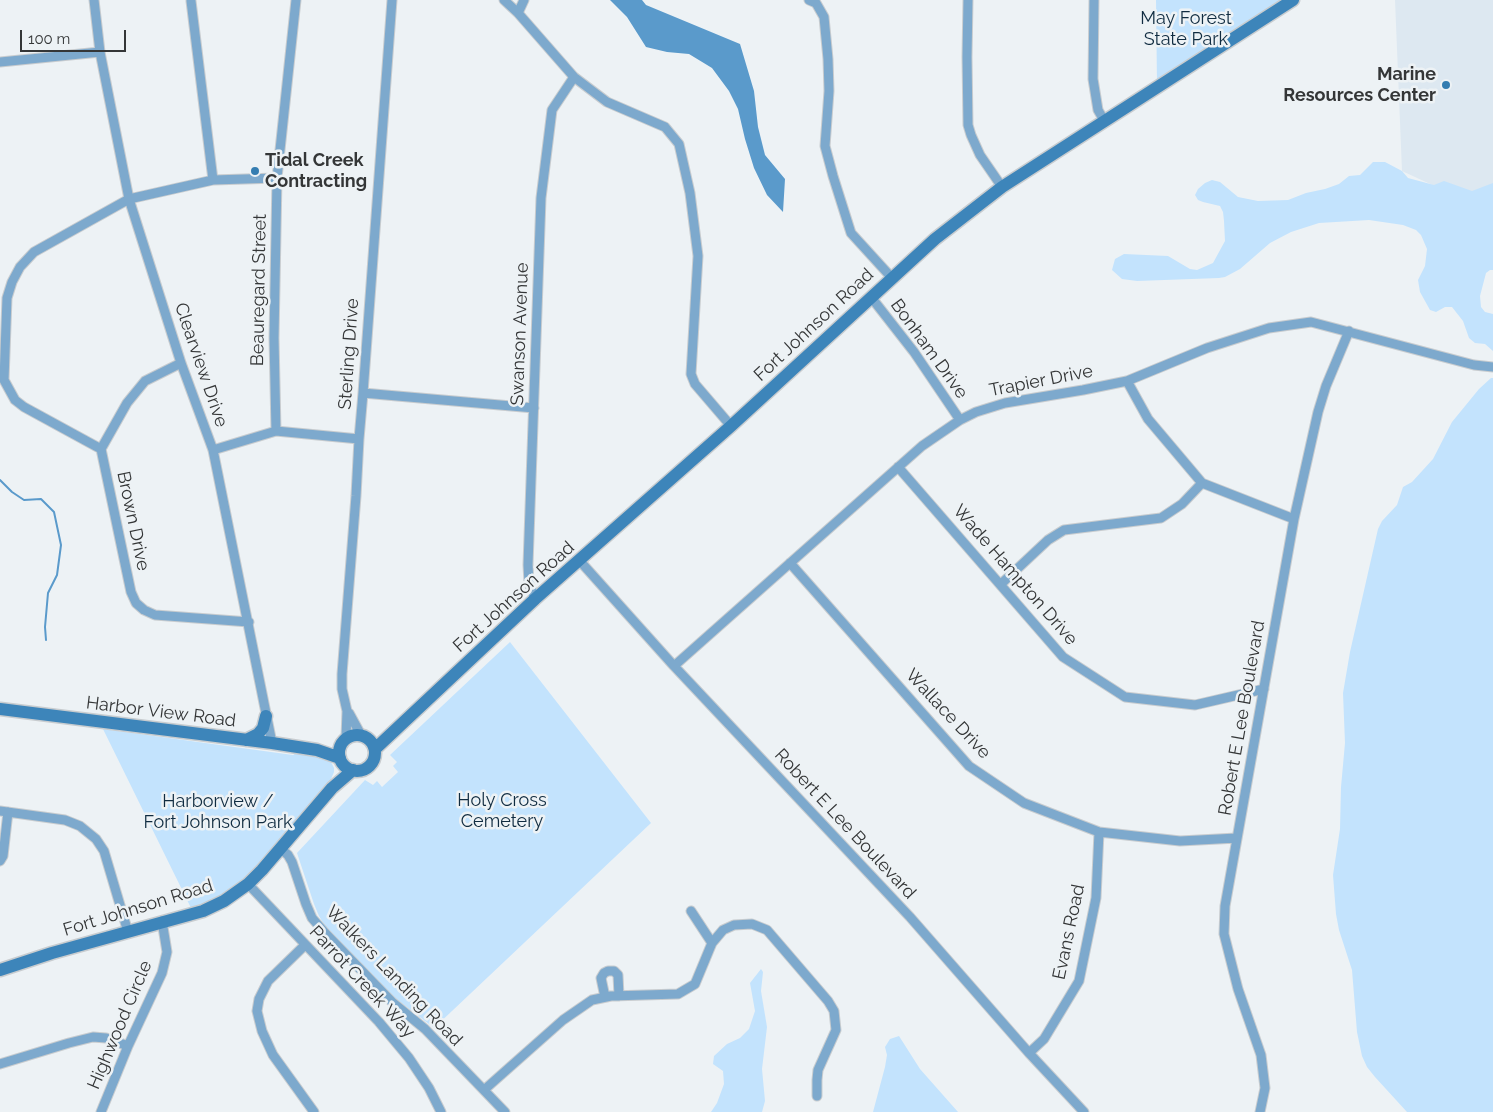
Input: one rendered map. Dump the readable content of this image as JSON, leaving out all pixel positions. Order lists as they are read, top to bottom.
{
  "streets": {
    "street": [
      "Beauregard Street",
      "Fort Johnson Road",
      "Swanson Avenue",
      "Bonham Drive",
      "Sterling Drive",
      "Clearview Drive",
      "Trapier Drive",
      "Brown Drive",
      "Wade Hampton Drive",
      "Harbor View Road",
      "Wallace Drive",
      "Robert E Lee Boulevard",
      "Evans Road",
      "Walkers Landing Road",
      "Parrot Creek Way",
      "Highwood Circle"
    ]
  },
  "crossings": [
    ["Fort Johnson Road", "Swanson Avenue"],
    ["Fort Johnson Road", "Bonham Drive"],
    ["Fort Johnson Road", "Sterling Drive"],
    ["Fort Johnson Road", "Harbor View Road"],
    ["Fort Johnson Road", "Robert E Lee Boulevard"],
    ["Fort Johnson Road", "Walkers Landing Road"],
    ["Fort Johnson Road", "Parrot Creek Way"],
    ["Fort Johnson Road", "Highwood Circle"],
    ["Bonham Drive", "Trapier Drive"],
    ["Sterling Drive", "Harbor View Road"],
    ["Clearview Drive", "Brown Drive"],
    ["Clearview Drive", "Harbor View Road"],
    ["Trapier Drive", "Wade Hampton Drive"],
    ["Trapier Drive", "Wallace Drive"],
    ["Trapier Drive", "Robert E Lee Boulevard"],
    ["Wade Hampton Drive", "Robert E Lee Boulevard"],
    ["Wallace Drive", "Robert E Lee Boulevard"],
    ["Wallace Drive", "Evans Road"],
    ["Robert E Lee Boulevard", "Evans Road"]
  ],
  "parks": ["May Forest State Park", "Holy Cross Cemetery", "Harborview / Fort Johnson Park"],
  "places": ["Marine Resources Center", "Tidal Creek Contracting"],
  "scale_bar": "100 m"
}
